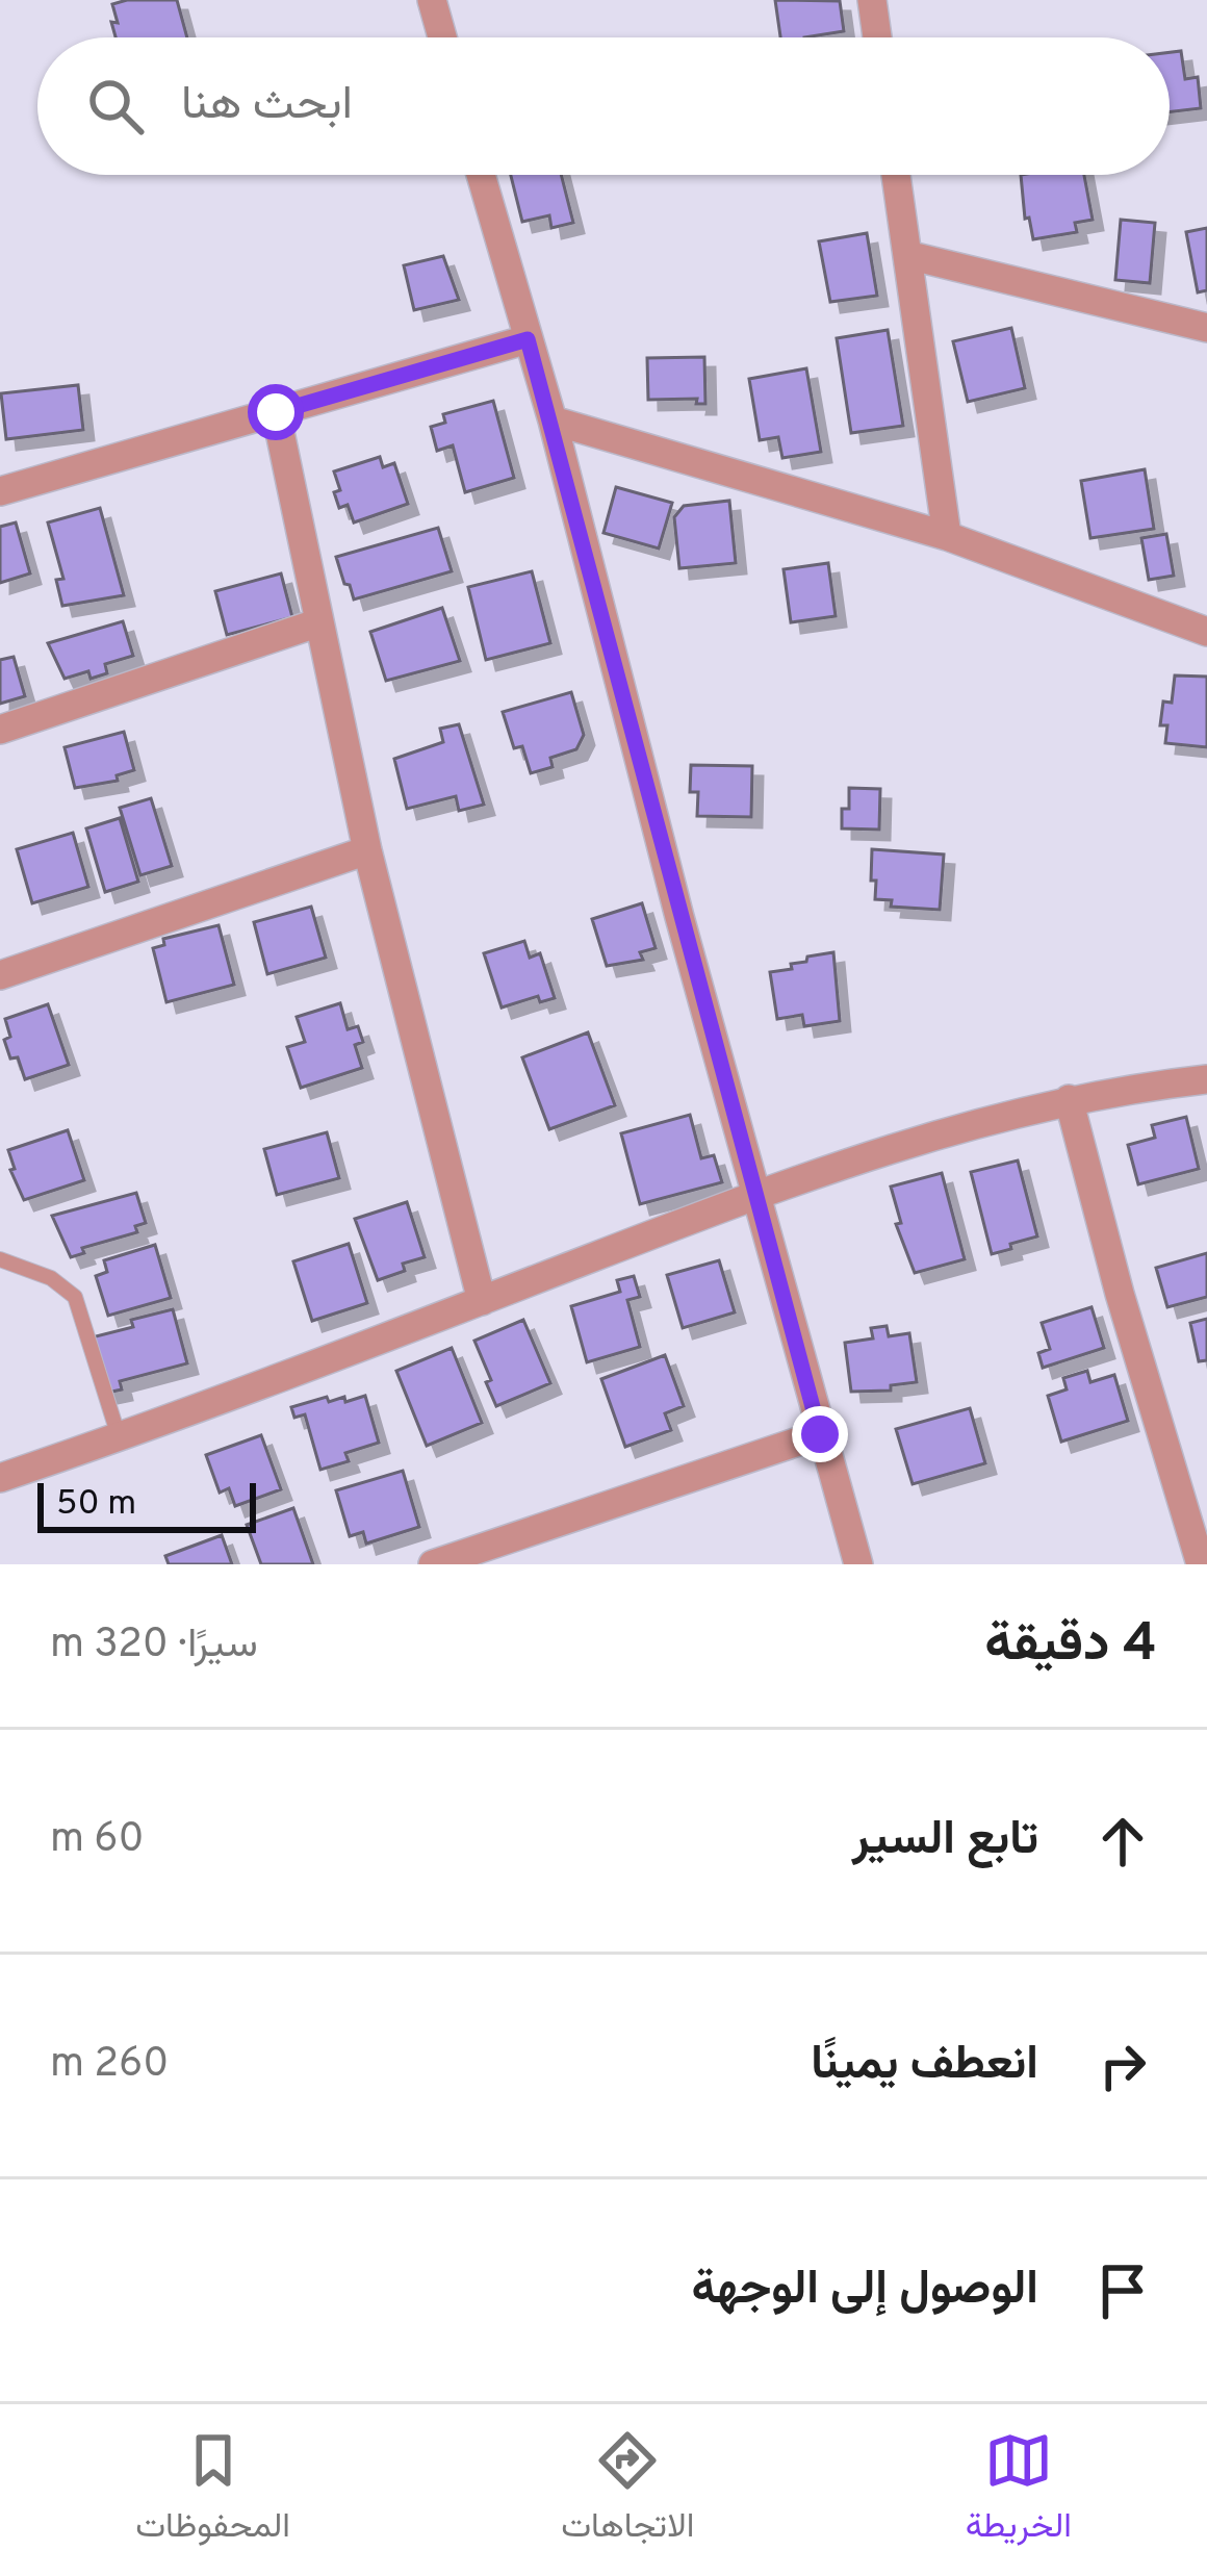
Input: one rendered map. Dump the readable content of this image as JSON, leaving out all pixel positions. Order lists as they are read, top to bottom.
{
  "scale_bar": "50 m",
  "page": {
    "search": "ابحث هنا",
    "scale": "50 m",
    "heading": ["4 دقيقة", "سيرًا · 320 m"],
    "list": [
      ["تابع السير", "60 m"],
      ["انعطف يمينًا", "260 m"],
      "الوصول إلى الوجهة"
    ],
    "nav": ["الخريطة", "الاتجاهات", "المحفوظات"]
  }
}
